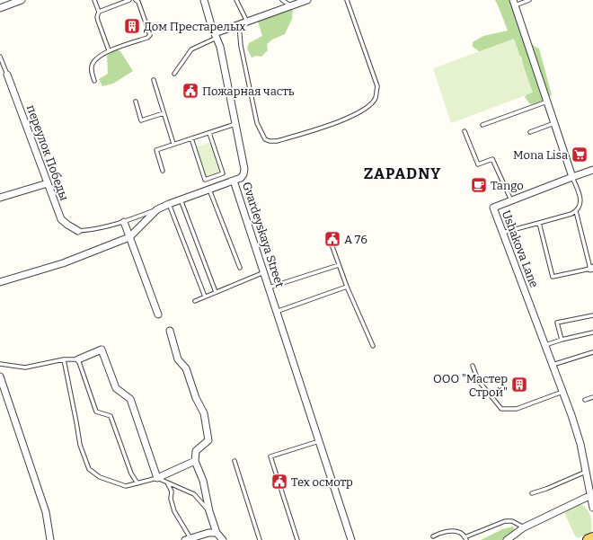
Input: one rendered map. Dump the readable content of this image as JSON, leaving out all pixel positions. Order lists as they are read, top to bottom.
{
  "streets": {
    "street": ["переулок Победы", "Gvardeyskaya Street", "Ushakova Lane"]
  },
  "districts": ["ZAPADNY"],
  "places": {
    "building": ["Дом Престарелых", "ООО \"Мастер Строй\""],
    "public building": ["Пожарная часть", "А 76", "Тех осмотр"],
    "supermarket": ["Mona Lisa"],
    "cafe": ["Tango"]
  }
}
